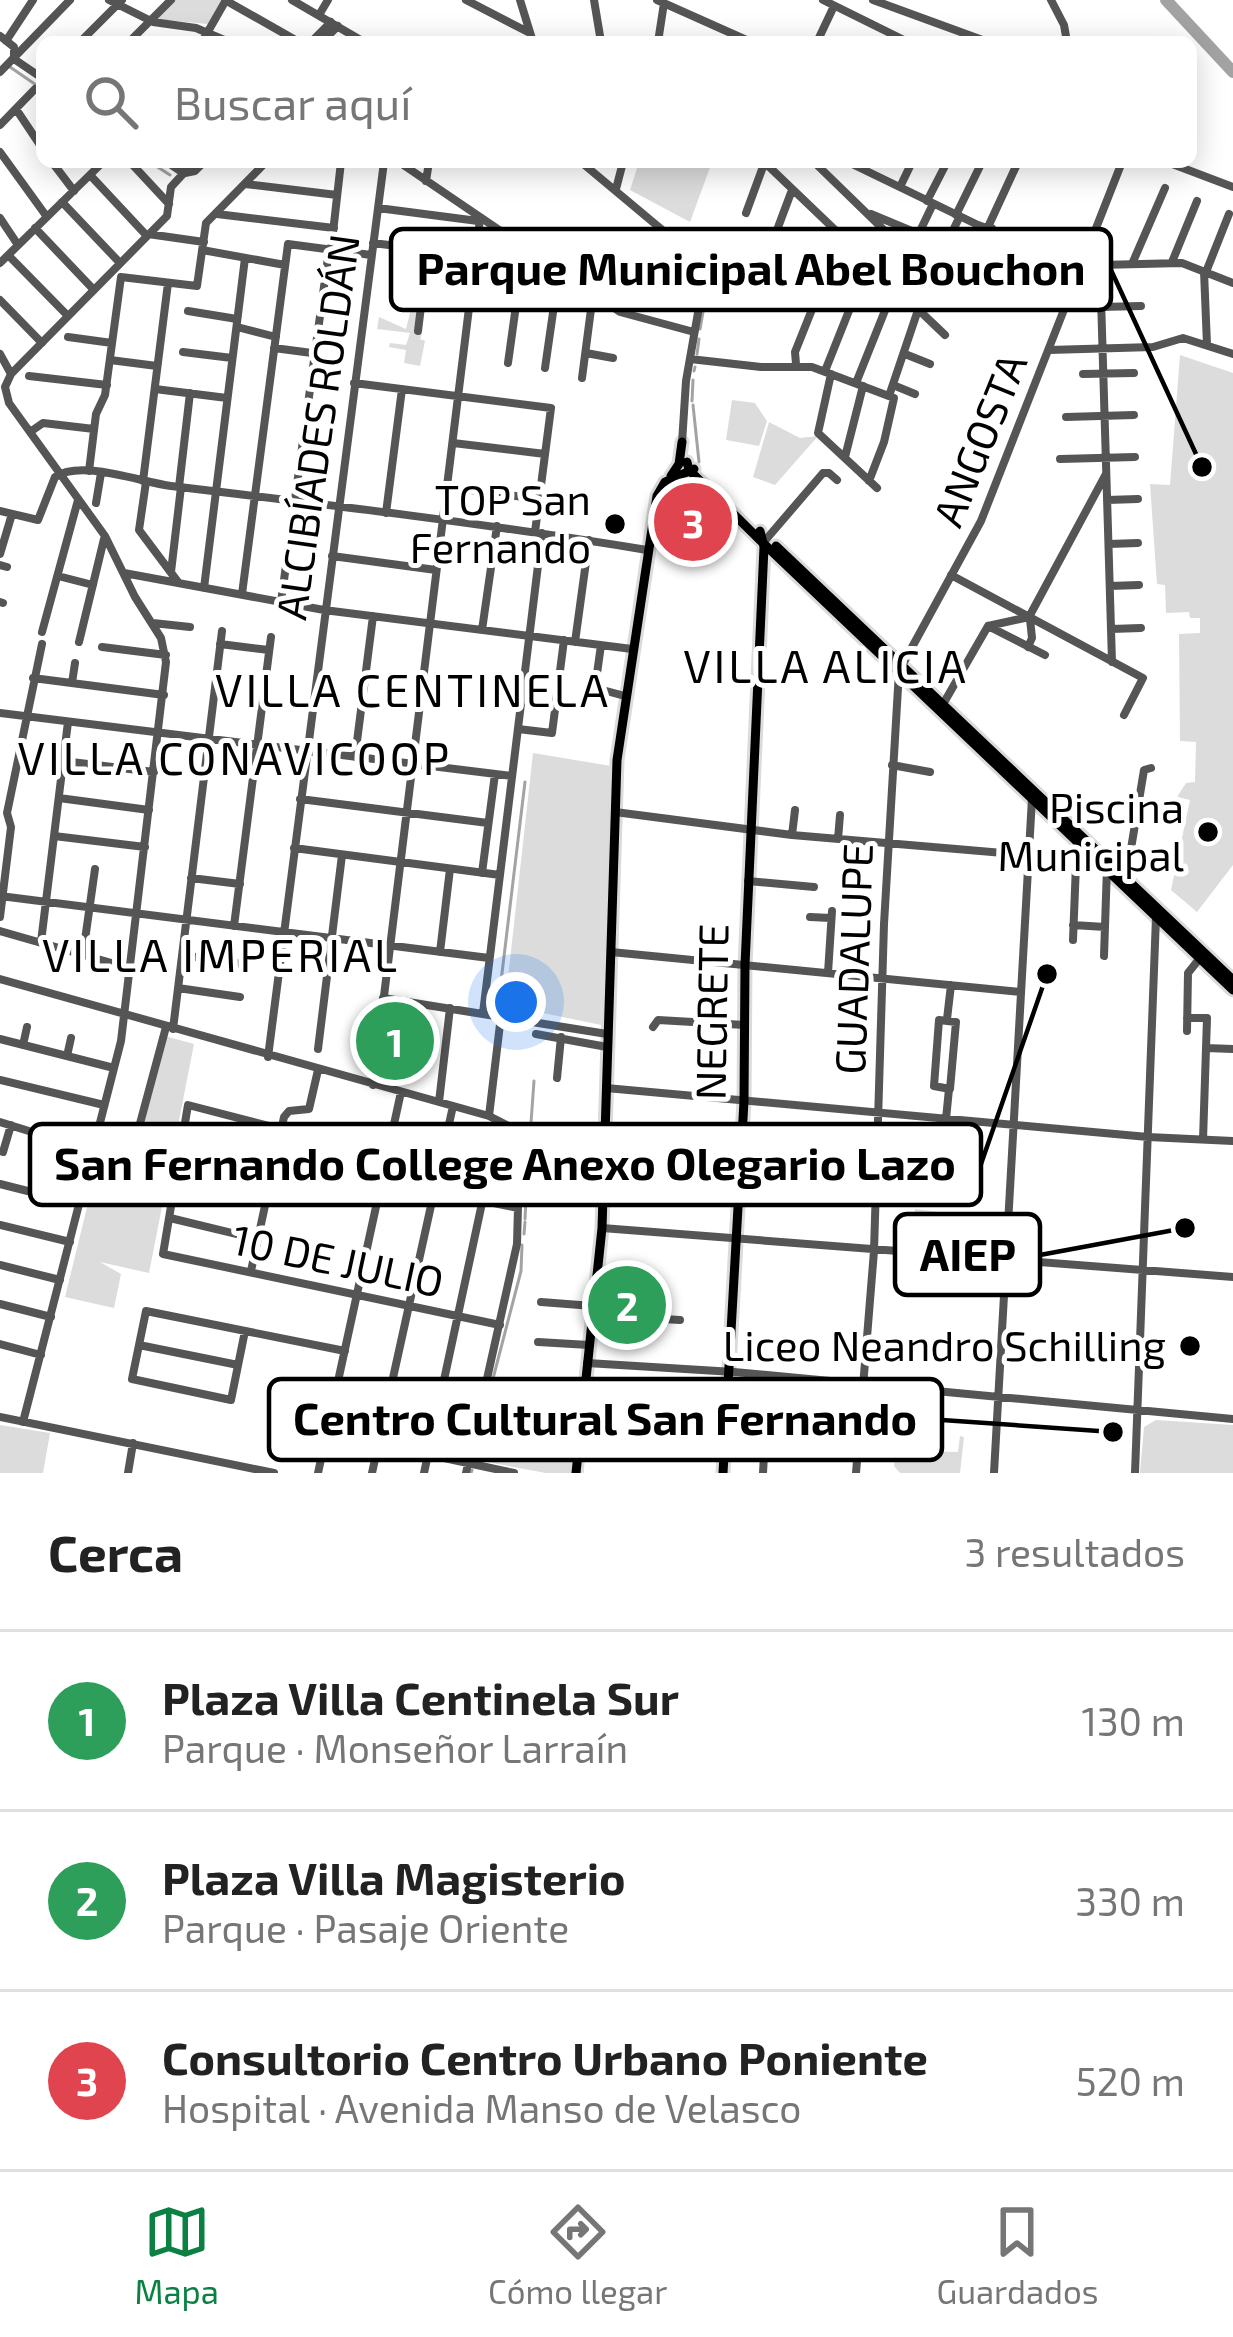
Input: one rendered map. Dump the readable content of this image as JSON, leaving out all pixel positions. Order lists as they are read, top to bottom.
{
  "streets": {
    "main road": ["NEGRETE"],
    "street": [
      "ALCIBÍADES ROLDÁN",
      "ANGOSTA",
      "GUADALUPE",
      "10 DE JULIO"
    ]
  },
  "crossings": [
    ["ANGOSTA", "GUADALUPE"]
  ],
  "districts": [
    "VILLA ALICIA",
    "VILLA CENTINELA",
    "VILLA CONAVICOOP",
    "VILLA IMPERIAL"
  ],
  "places": [
    "Parque Municipal Abel Bouchon",
    "TOP San Fernando",
    "Piscina Municipal",
    "San Fernando College Anexo Olegario Lazo",
    "AIEP",
    "Liceo Neandro Schilling",
    "Centro Cultural San Fernando"
  ],
  "page": {
    "search": "Buscar aquí",
    "pins": ["3", "1", "2"],
    "heading": ["Cerca", "3 resultados"],
    "list": [
      {
        "mark": "1",
        "name": "Plaza Villa Centinela Sur",
        "note": "Parque · Monseñor Larraín",
        "value": "130 m"
      },
      {
        "mark": "2",
        "name": "Plaza Villa Magisterio",
        "note": "Parque · Pasaje Oriente",
        "value": "330 m"
      },
      {
        "mark": "3",
        "name": "Consultorio Centro Urbano Poniente",
        "note": "Hospital · Avenida Manso de Velasco",
        "value": "520 m"
      }
    ],
    "nav": ["Mapa", "Cómo llegar", "Guardados"]
  }
}
